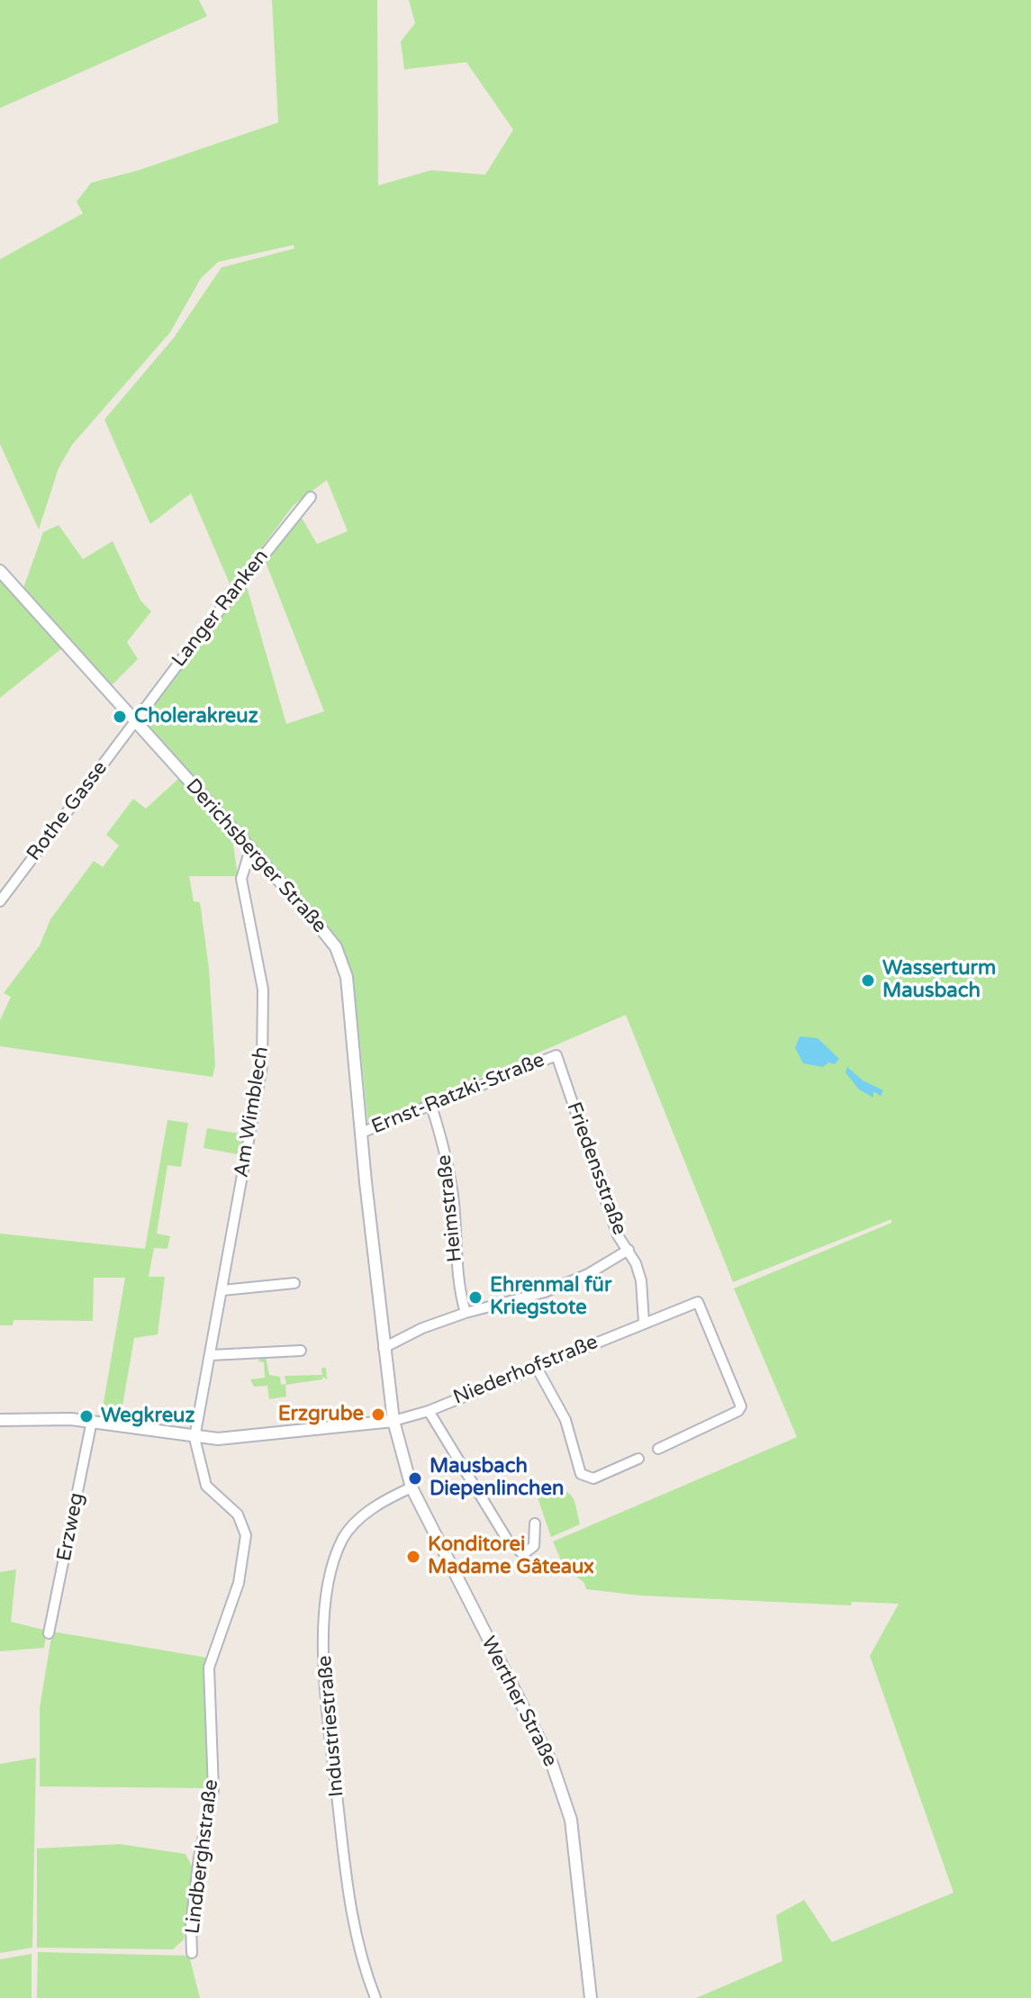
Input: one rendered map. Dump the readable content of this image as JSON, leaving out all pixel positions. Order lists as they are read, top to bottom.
{
  "streets": {
    "street": [
      "Langer Ranken",
      "Rothe Gasse",
      "Derichsberger Straße",
      "Ernst-Ratzki-Straße",
      "Am Wimblech",
      "Friedensstraße",
      "Heimstraße",
      "Niederhofstraße",
      "Erzweg",
      "Werther Straße",
      "Industriestraße",
      "Lindberghstraße"
    ]
  },
  "crossings": [
    ["Langer Ranken", "Rothe Gasse"],
    ["Langer Ranken", "Derichsberger Straße"],
    ["Rothe Gasse", "Derichsberger Straße"],
    ["Derichsberger Straße", "Ernst-Ratzki-Straße"],
    ["Derichsberger Straße", "Am Wimblech"],
    ["Derichsberger Straße", "Niederhofstraße"],
    ["Derichsberger Straße", "Werther Straße"],
    ["Ernst-Ratzki-Straße", "Friedensstraße"],
    ["Ernst-Ratzki-Straße", "Heimstraße"],
    ["Am Wimblech", "Lindberghstraße"],
    ["Friedensstraße", "Niederhofstraße"],
    ["Niederhofstraße", "Werther Straße"],
    ["Werther Straße", "Industriestraße"]
  ],
  "places": [
    "Cholerakreuz",
    "Wasserturm Mausbach",
    "Ehrenmal für Kriegstote",
    "Erzgrube",
    "Wegkreuz",
    "Mausbach Diepenlinchen",
    "Konditorei Madame Gâteaux"
  ]
}
